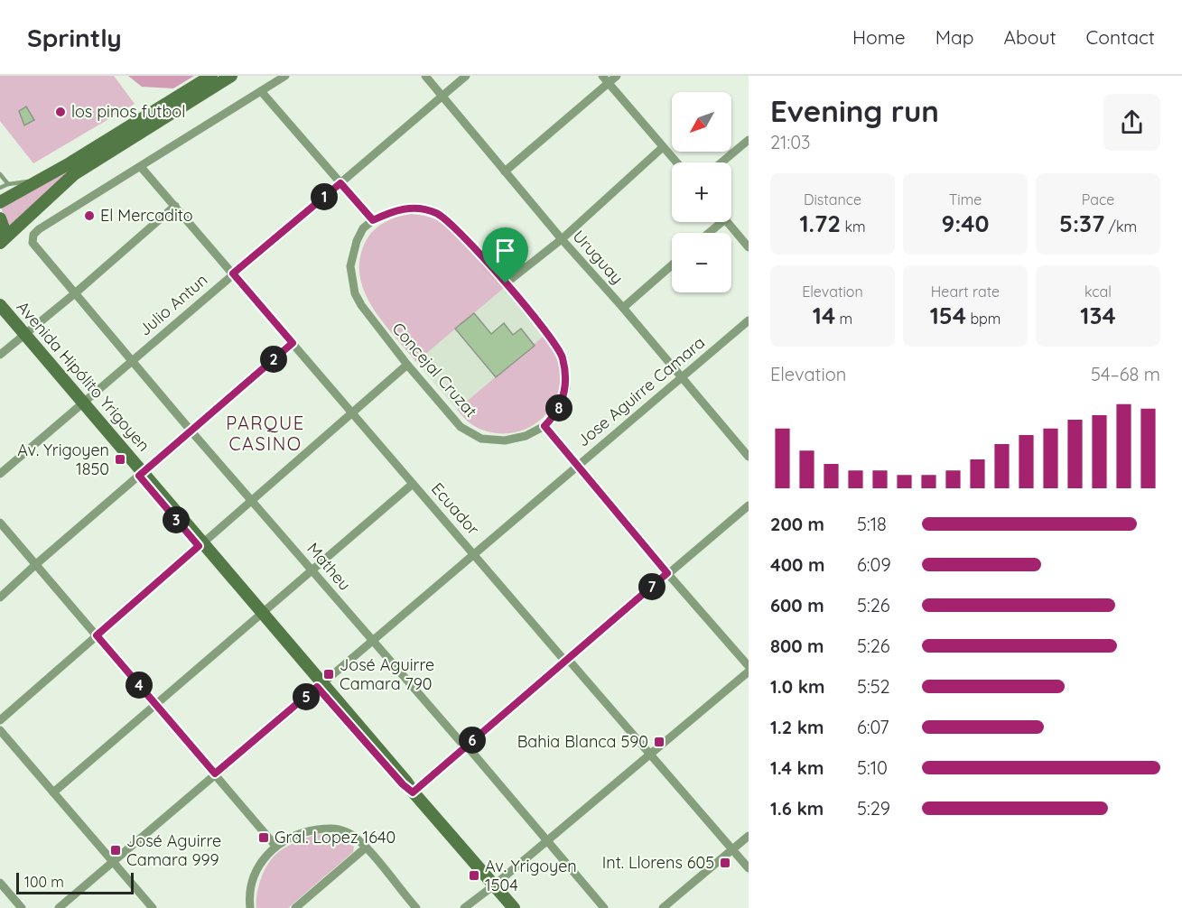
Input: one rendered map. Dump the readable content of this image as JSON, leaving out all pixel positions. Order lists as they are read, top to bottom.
{
  "streets": {
    "main road": ["Avenida Hipólito Yrigoyen"],
    "street": [
      "Uruguay",
      "Julio Antun",
      "Concejal Cruzat",
      "Jose Aguirre Camara",
      "Ecuador",
      "Matheu"
    ]
  },
  "crossings": [
    ["Uruguay", "Julio Antun"],
    ["Uruguay", "Jose Aguirre Camara"],
    ["Julio Antun", "Avenida Hipólito Yrigoyen"],
    ["Julio Antun", "Ecuador"],
    ["Julio Antun", "Matheu"],
    ["Avenida Hipólito Yrigoyen", "Jose Aguirre Camara"],
    ["Jose Aguirre Camara", "Ecuador"],
    ["Jose Aguirre Camara", "Matheu"],
    ["Ecuador", "Matheu"]
  ],
  "districts": ["PARQUE CASINO"],
  "places": {
    "other": ["los pinos futbol", "El Mercadito"],
    "transit": [
      "Av. Yrigoyen 1850",
      "José Aguirre Camara 790",
      "Bahia Blanca 590",
      "Gral. Lopez 1640",
      "José Aguirre Camara 999",
      "Int. Llorens 605",
      "Av. Yrigoyen 1504"
    ]
  },
  "scale_bar": "100 m",
  "north": "bottom left",
  "page": {
    "header": "Sprintly",
    "nav": [
      "Home",
      "Map",
      "About",
      "Contact"
    ],
    "heading": ["Evening run", "21:03"],
    "map_buttons": ["+", "−"],
    "stats": [
      ["Distance", "1.72 km"],
      ["Time", "9:40"],
      ["Pace", "5:37 /km"],
      ["Elevation", "14 m"],
      ["Heart rate", "154 bpm"],
      ["kcal", "134"]
    ],
    "pins": [
      "1",
      "2",
      "8",
      "3",
      "7",
      "4",
      "5",
      "6"
    ],
    "chart": ["Elevation", "54–68 m"],
    "list": [
      {
        "name": "200 m",
        "note": "5:18"
      },
      {
        "name": "400 m",
        "note": "6:09"
      },
      {
        "name": "600 m",
        "note": "5:26"
      },
      {
        "name": "800 m",
        "note": "5:26"
      },
      {
        "name": "1.0 km",
        "note": "5:52"
      },
      {
        "name": "1.2 km",
        "note": "6:07"
      },
      {
        "name": "1.4 km",
        "note": "5:10"
      },
      {
        "name": "1.6 km",
        "note": "5:29"
      }
    ],
    "scale": "100 m"
  }
}
